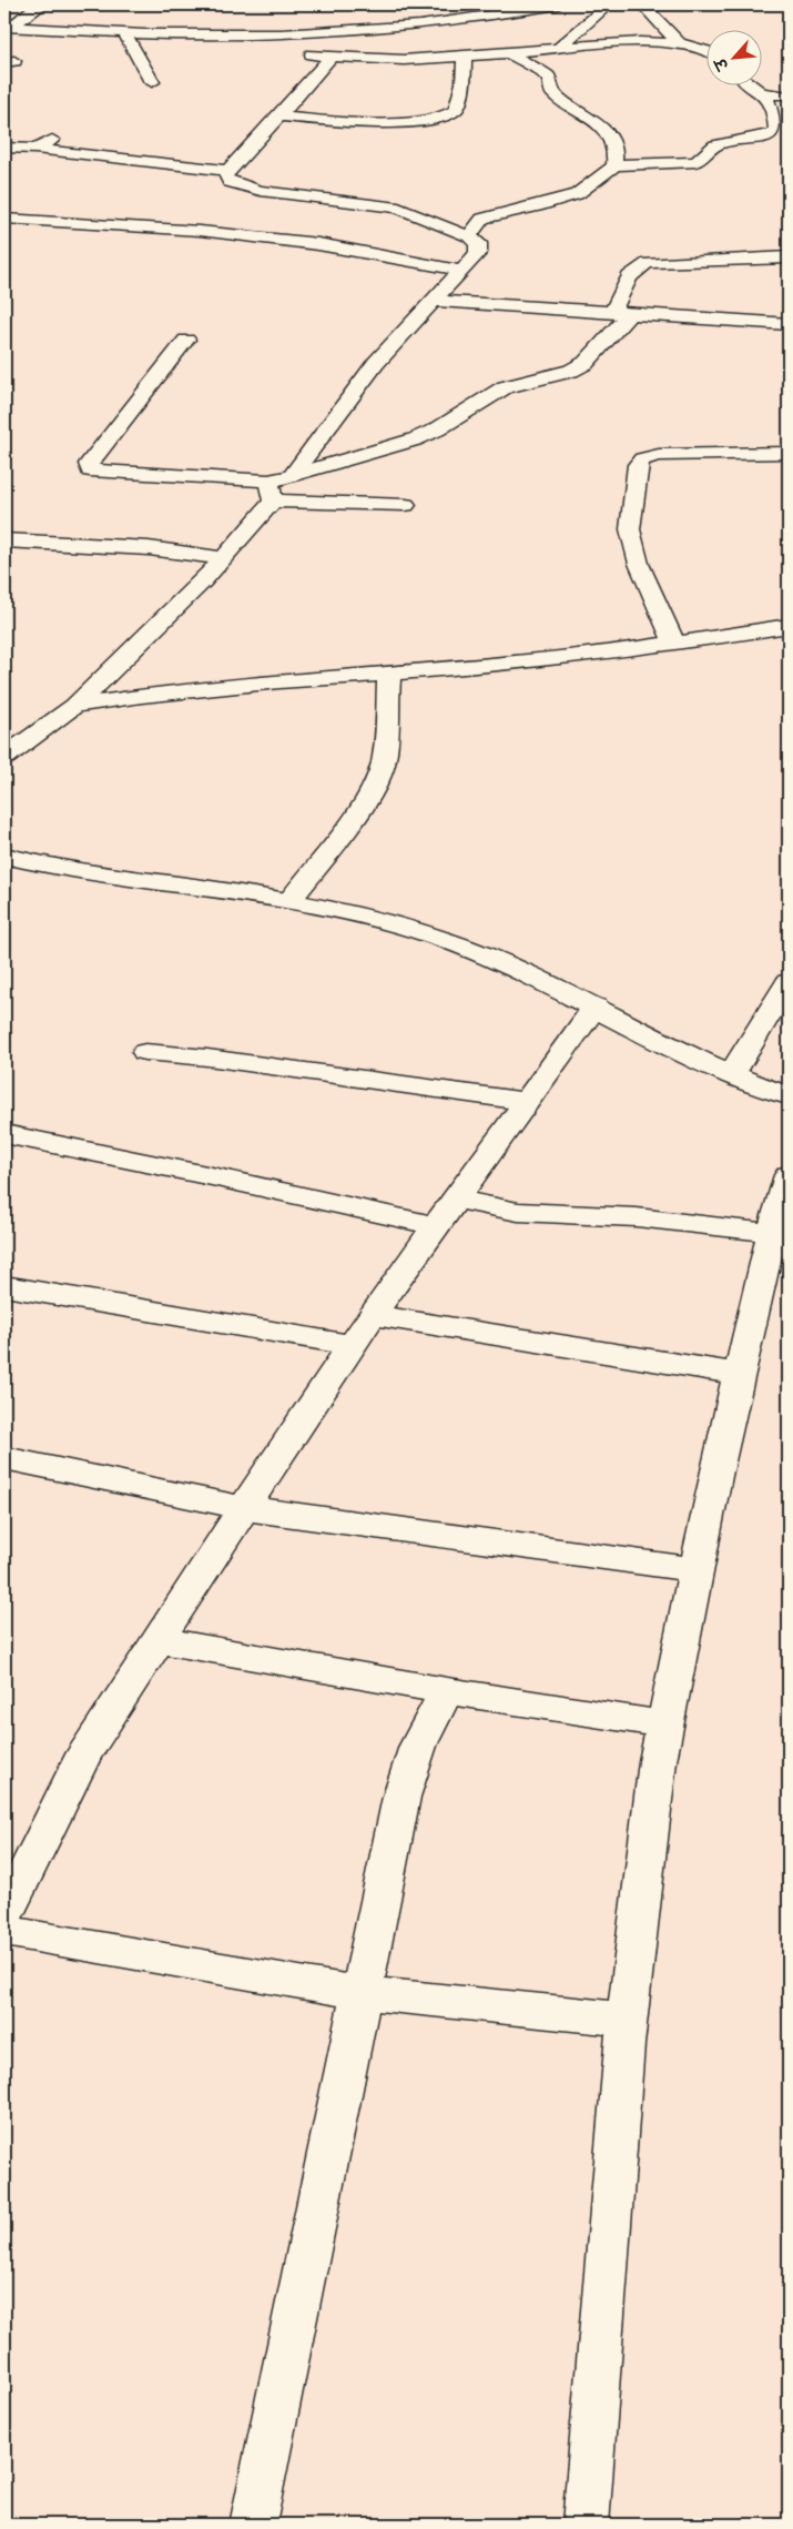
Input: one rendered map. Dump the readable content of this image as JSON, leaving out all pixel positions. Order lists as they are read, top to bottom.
{
  "north": "bottom left"
}
